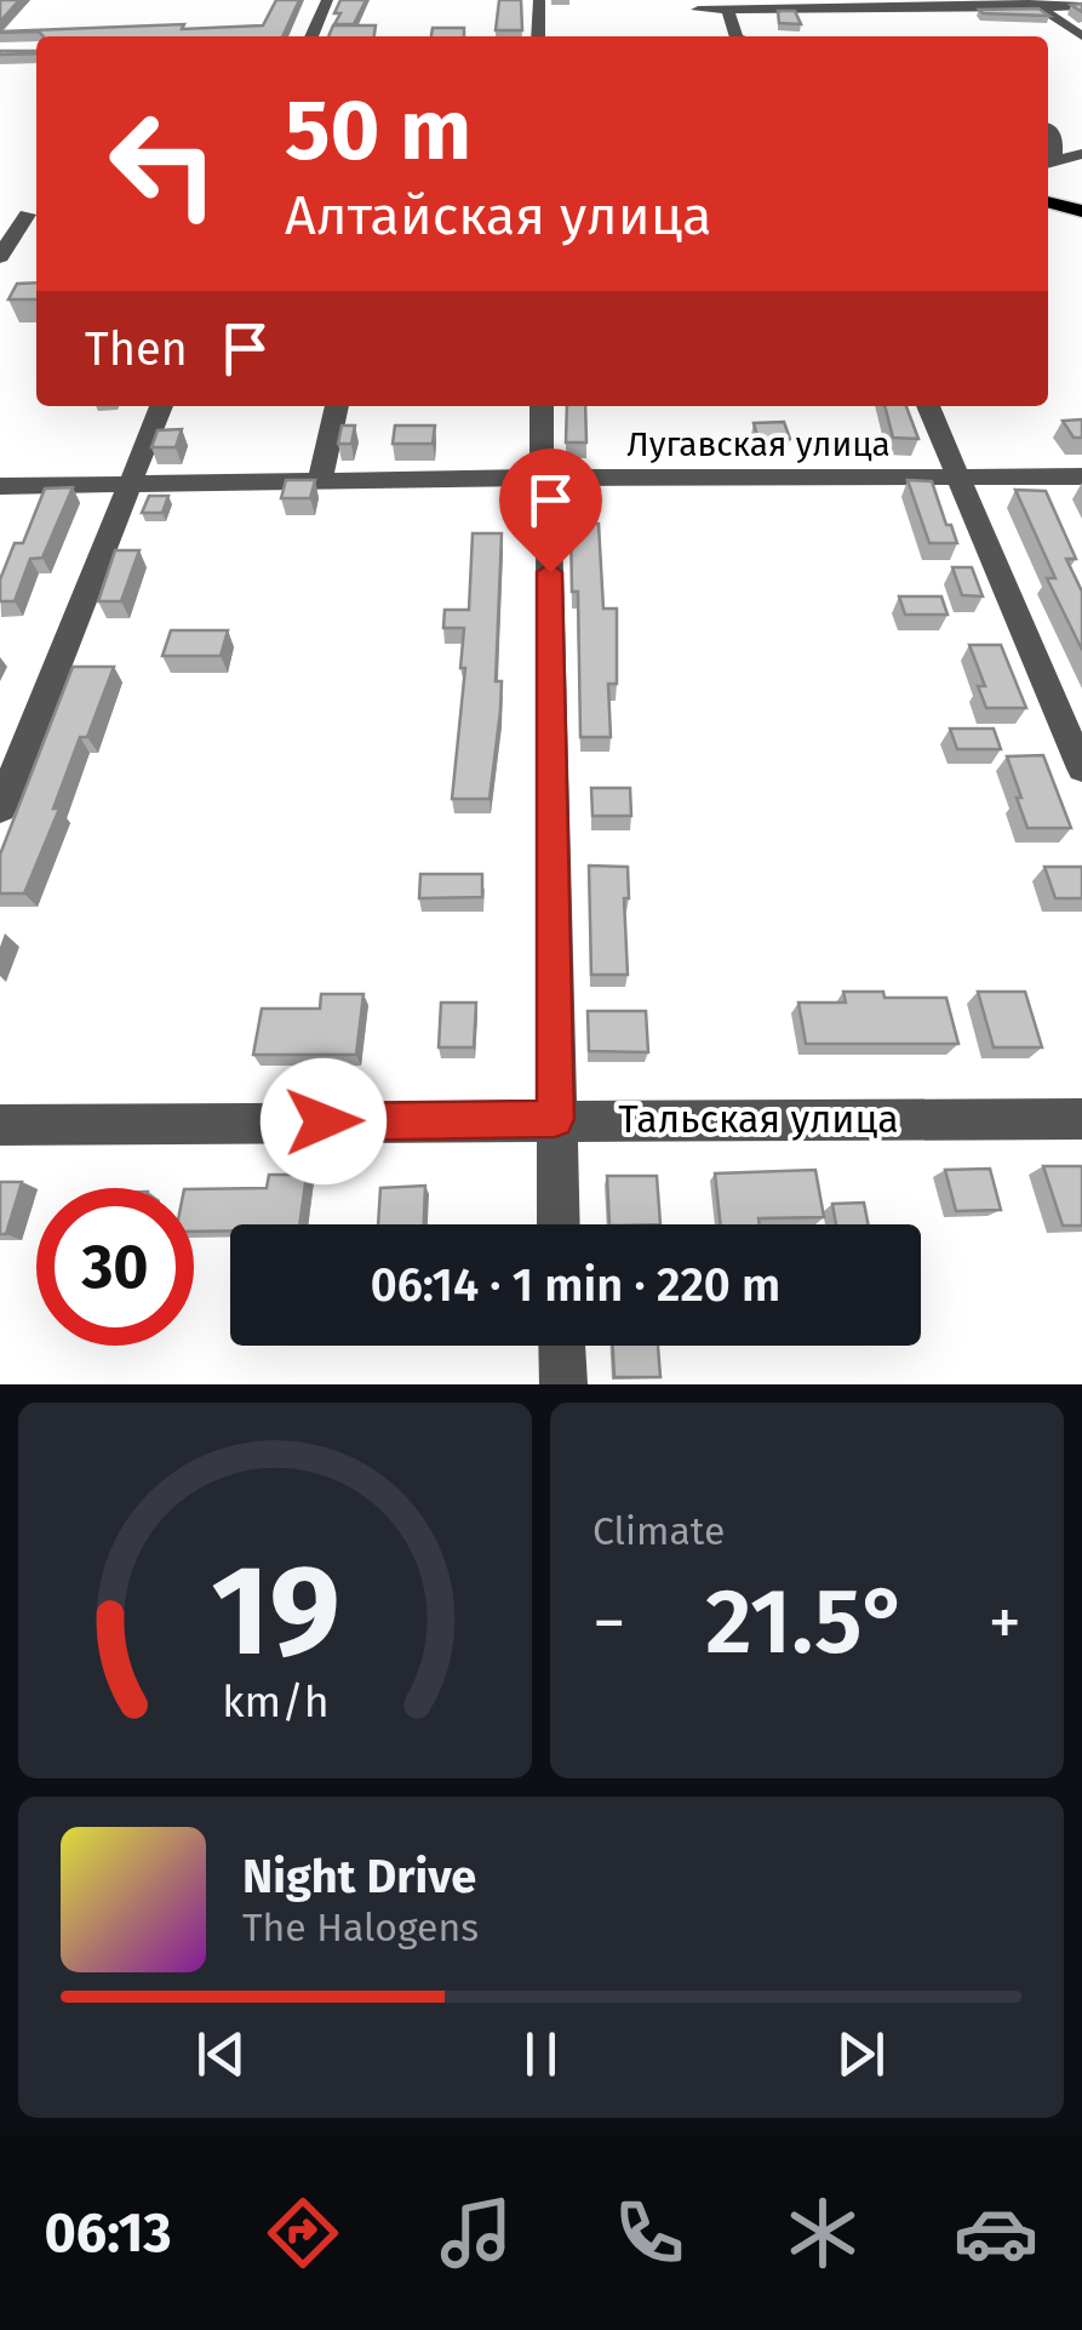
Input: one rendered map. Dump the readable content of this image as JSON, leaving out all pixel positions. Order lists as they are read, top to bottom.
{
  "streets": {
    "street": ["Лугавская улица", "Тальская улица"]
  },
  "page": {
    "turn": ["50 m", "Алтайская улица"],
    "then": "Then",
    "limit": "30",
    "trip": "06:14 · 1 min · 220 m",
    "tile": "Climate",
    "heat": ["−", "21.5°", "+"],
    "song": ["Night Drive", "The Halogens"],
    "tabs": "06:13",
    "gauge": ["19", "km/h"]
  }
}
